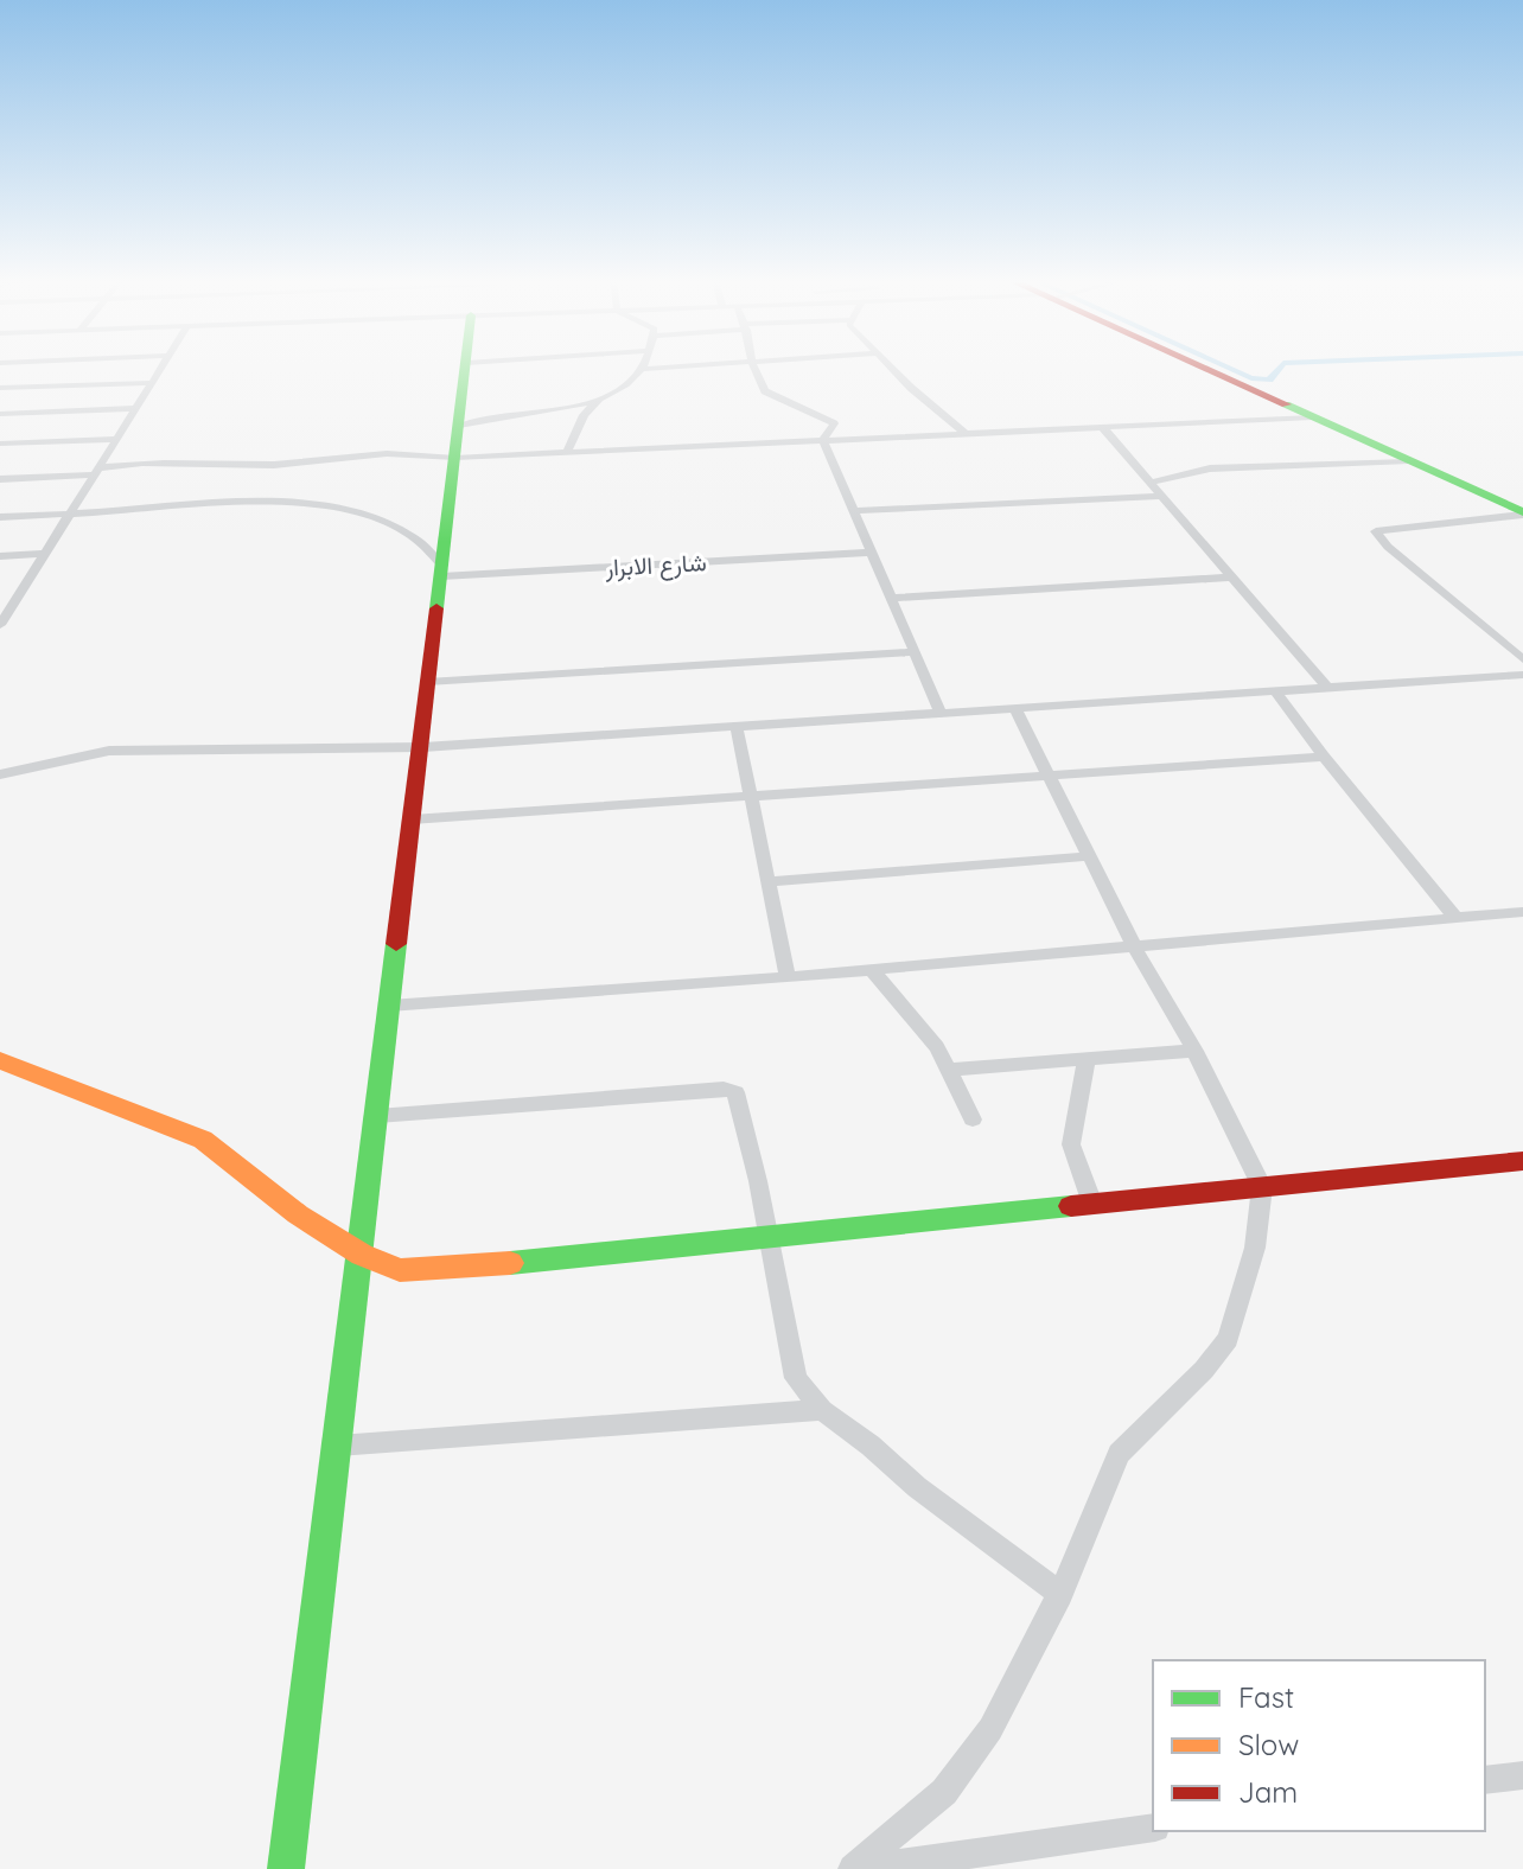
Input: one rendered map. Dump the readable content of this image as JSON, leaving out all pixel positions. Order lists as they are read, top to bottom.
{
  "streets": {
    "street": ["شارع الابرار"]
  },
  "legend": ["Fast", "Slow", "Jam"]
}
